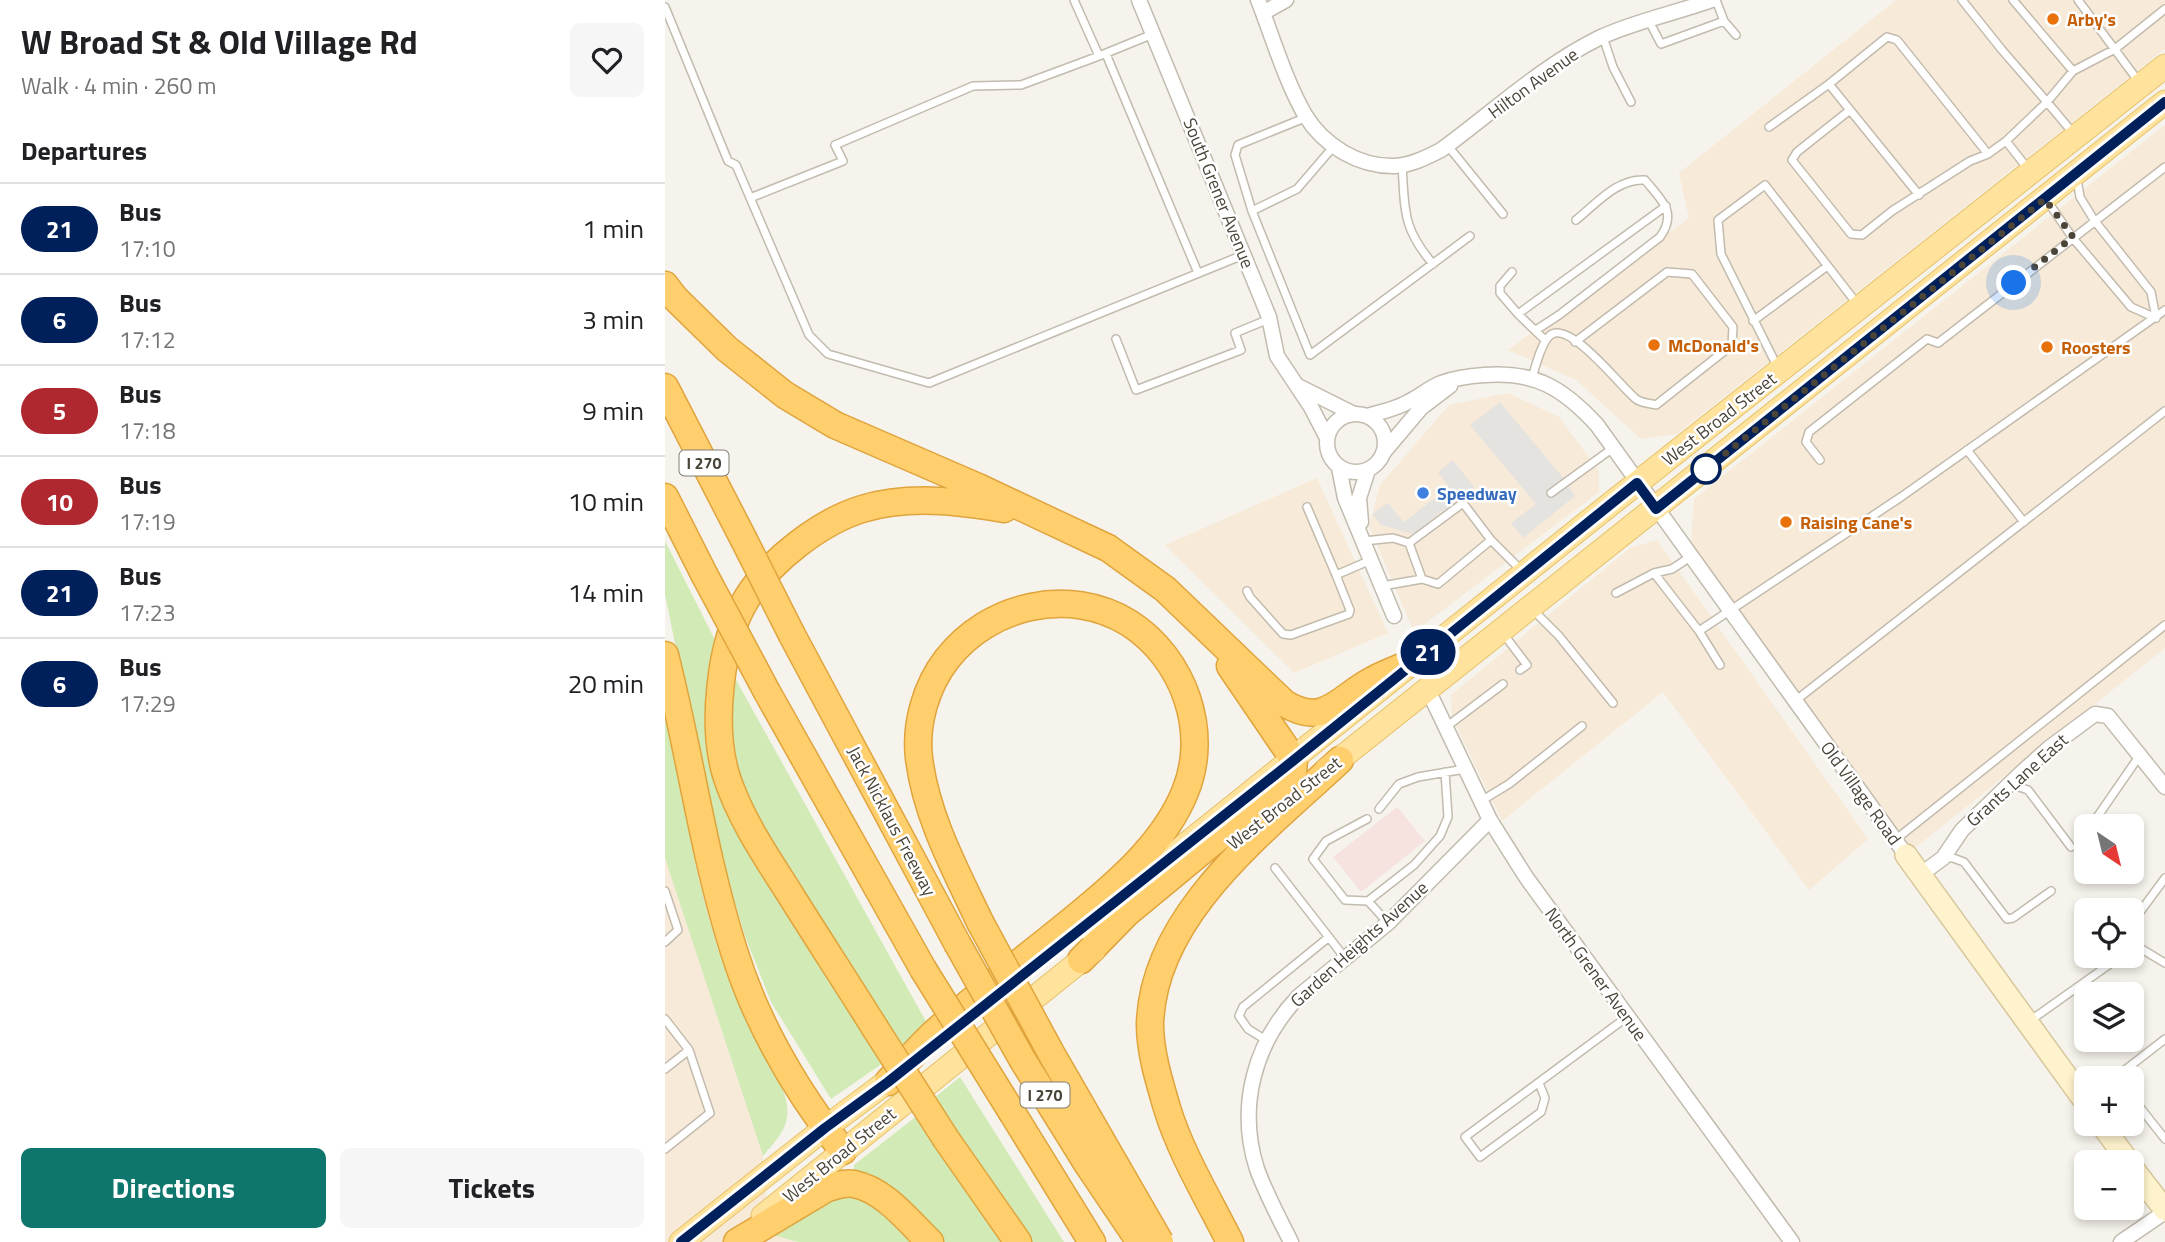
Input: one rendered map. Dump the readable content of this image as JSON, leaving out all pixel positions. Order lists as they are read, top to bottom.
{
  "streets": {
    "highway": ["I 270", "Jack Nicklaus Freeway"],
    "main road": ["West Broad Street"],
    "street": [
      "Hilton Avenue",
      "South Grener Avenue",
      "Grants Lane East",
      "Old Village Road",
      "Garden Heights Avenue",
      "North Grener Avenue"
    ]
  },
  "crossings": [
    ["West Broad Street", "Old Village Road"],
    ["West Broad Street", "North Grener Avenue"],
    ["Grants Lane East", "Old Village Road"],
    ["Garden Heights Avenue", "North Grener Avenue"]
  ],
  "places": [
    "Arby's",
    "McDonald's",
    "Roosters",
    "Speedway",
    "Raising Cane's"
  ],
  "lines": ["bus line 21"],
  "north": "bottom right",
  "page": {
    "heading": [
      ["W Broad St & Old Village Rd", "Walk · 4 min · 260 m"],
      "Departures"
    ],
    "on_map": "21",
    "list": [
      {
        "mark": "21",
        "name": "Bus",
        "note": "17:10",
        "value": "1 min"
      },
      {
        "mark": "6",
        "name": "Bus",
        "note": "17:12",
        "value": "3 min"
      },
      {
        "mark": "5",
        "name": "Bus",
        "note": "17:18",
        "value": "9 min"
      },
      {
        "mark": "10",
        "name": "Bus",
        "note": "17:19",
        "value": "10 min"
      },
      {
        "mark": "21",
        "name": "Bus",
        "note": "17:23",
        "value": "14 min"
      },
      {
        "mark": "6",
        "name": "Bus",
        "note": "17:29",
        "value": "20 min"
      }
    ],
    "map_buttons": ["+", "−"],
    "buttons": ["Directions", "Tickets"]
  }
}
